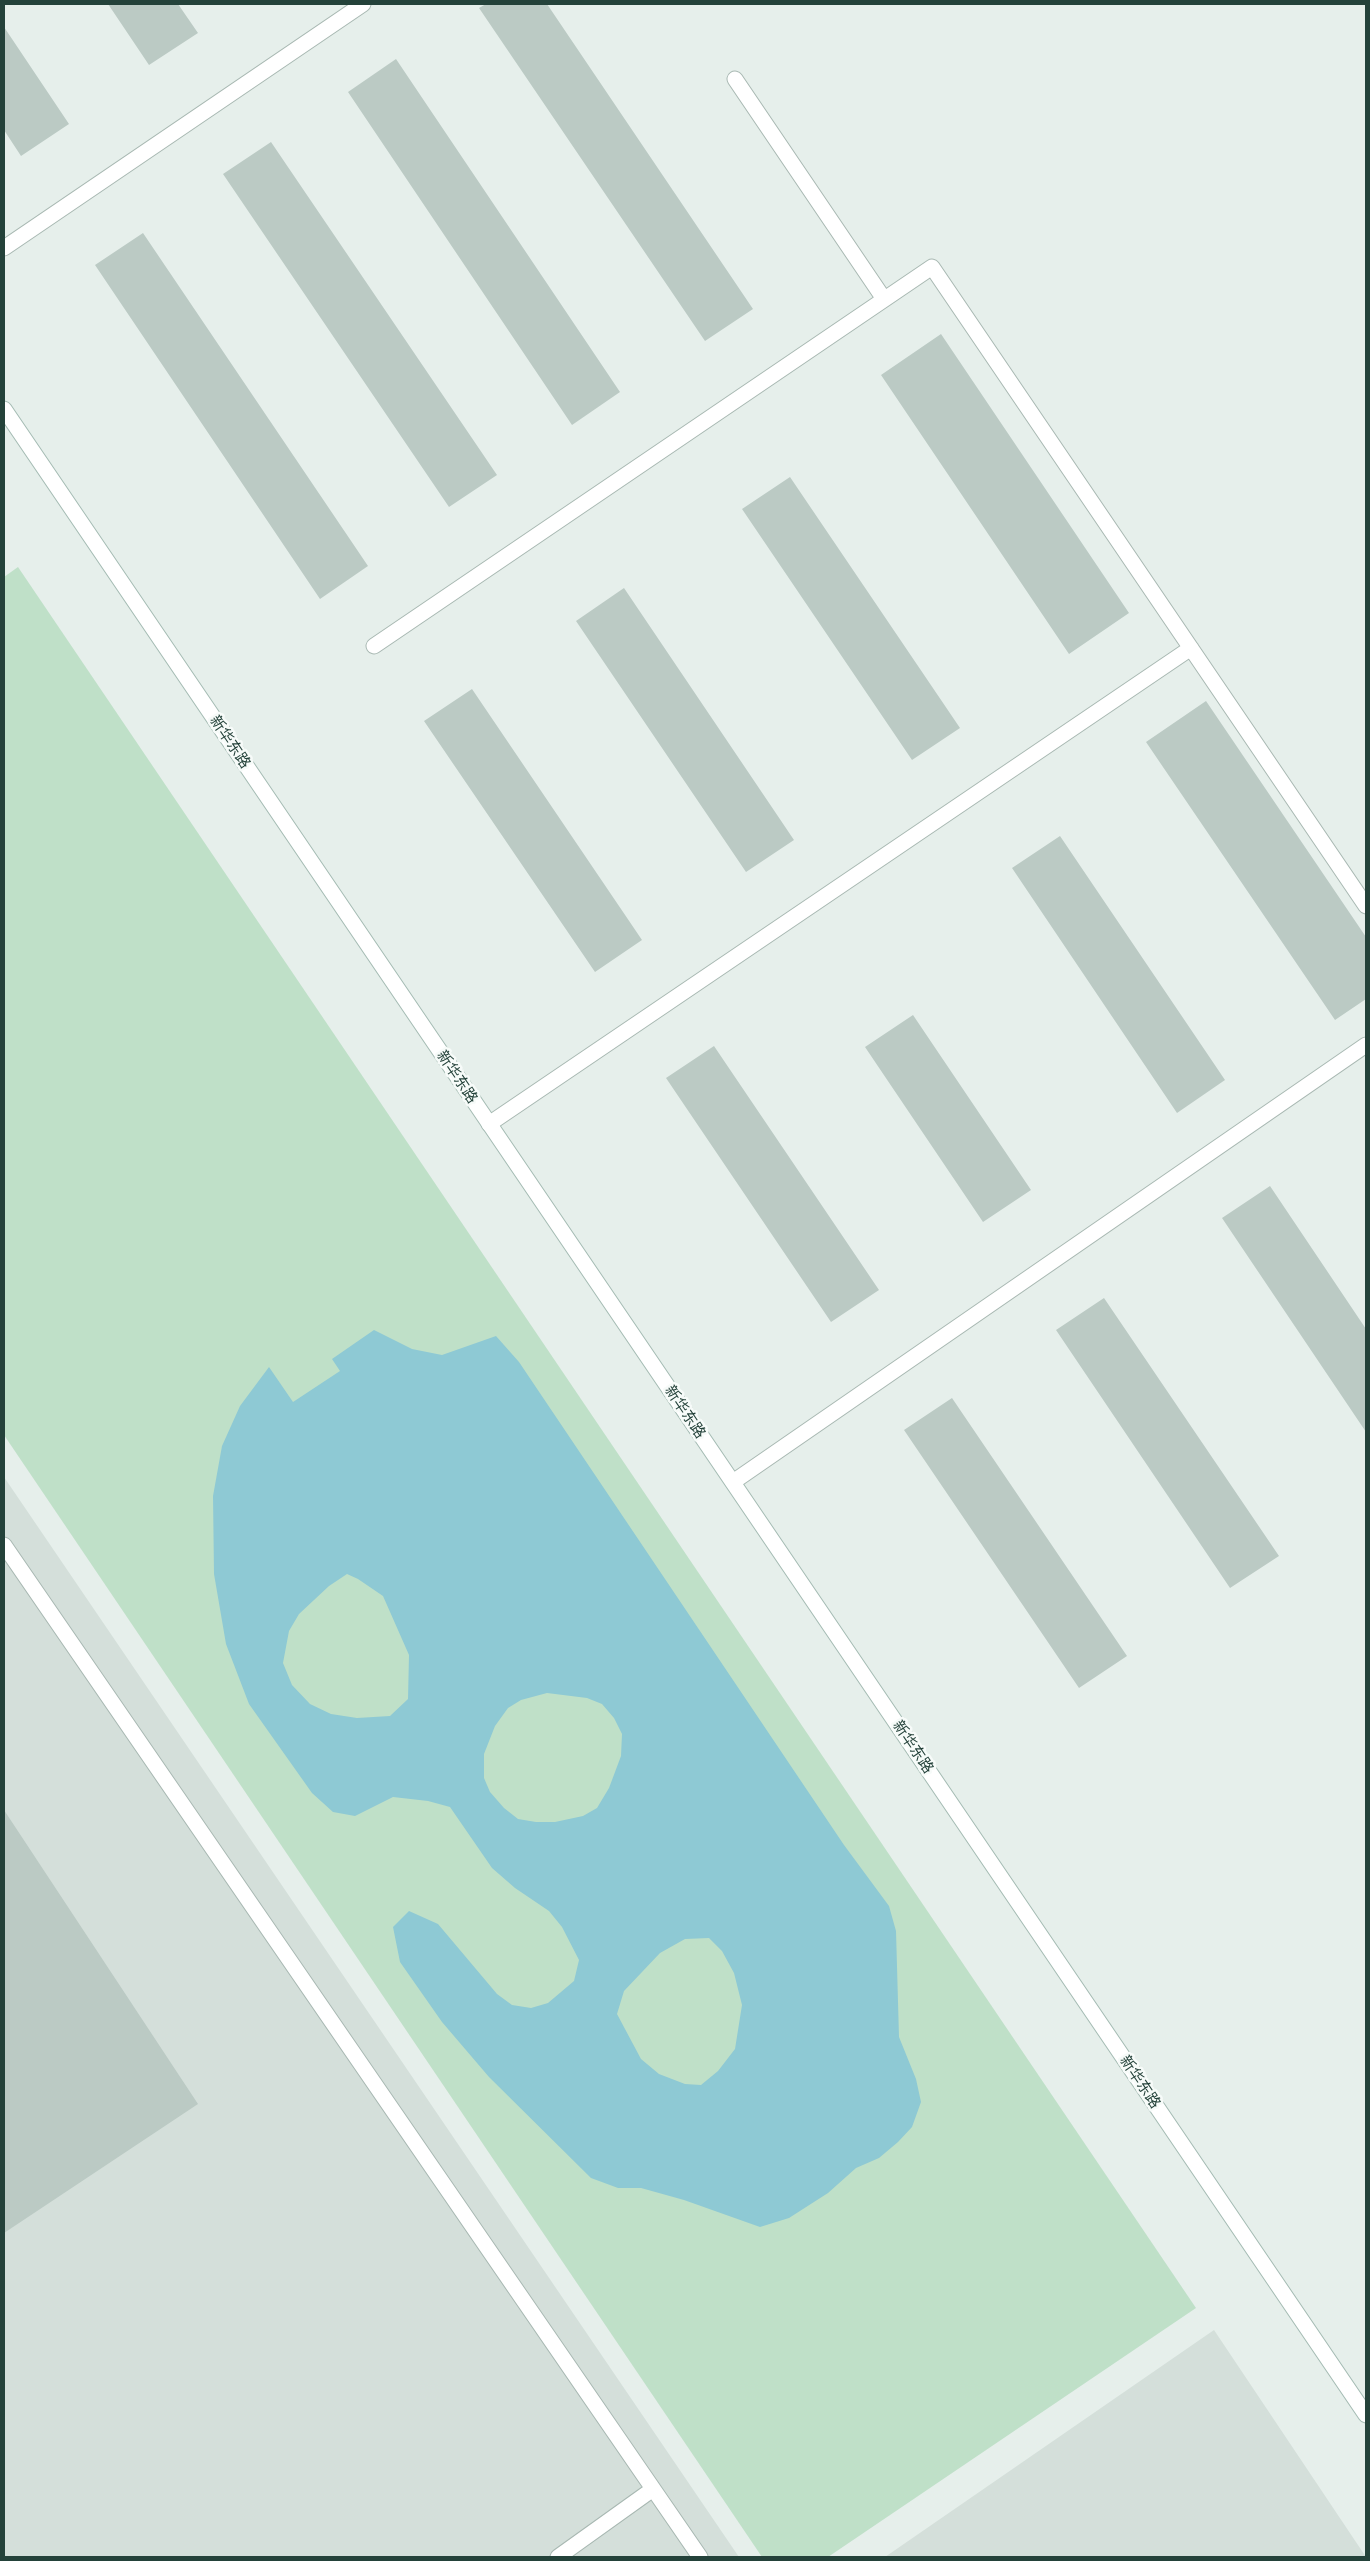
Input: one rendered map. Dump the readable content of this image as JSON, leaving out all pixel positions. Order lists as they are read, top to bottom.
{
  "streets": {
    "main road": ["新华东路"]
  }
}
